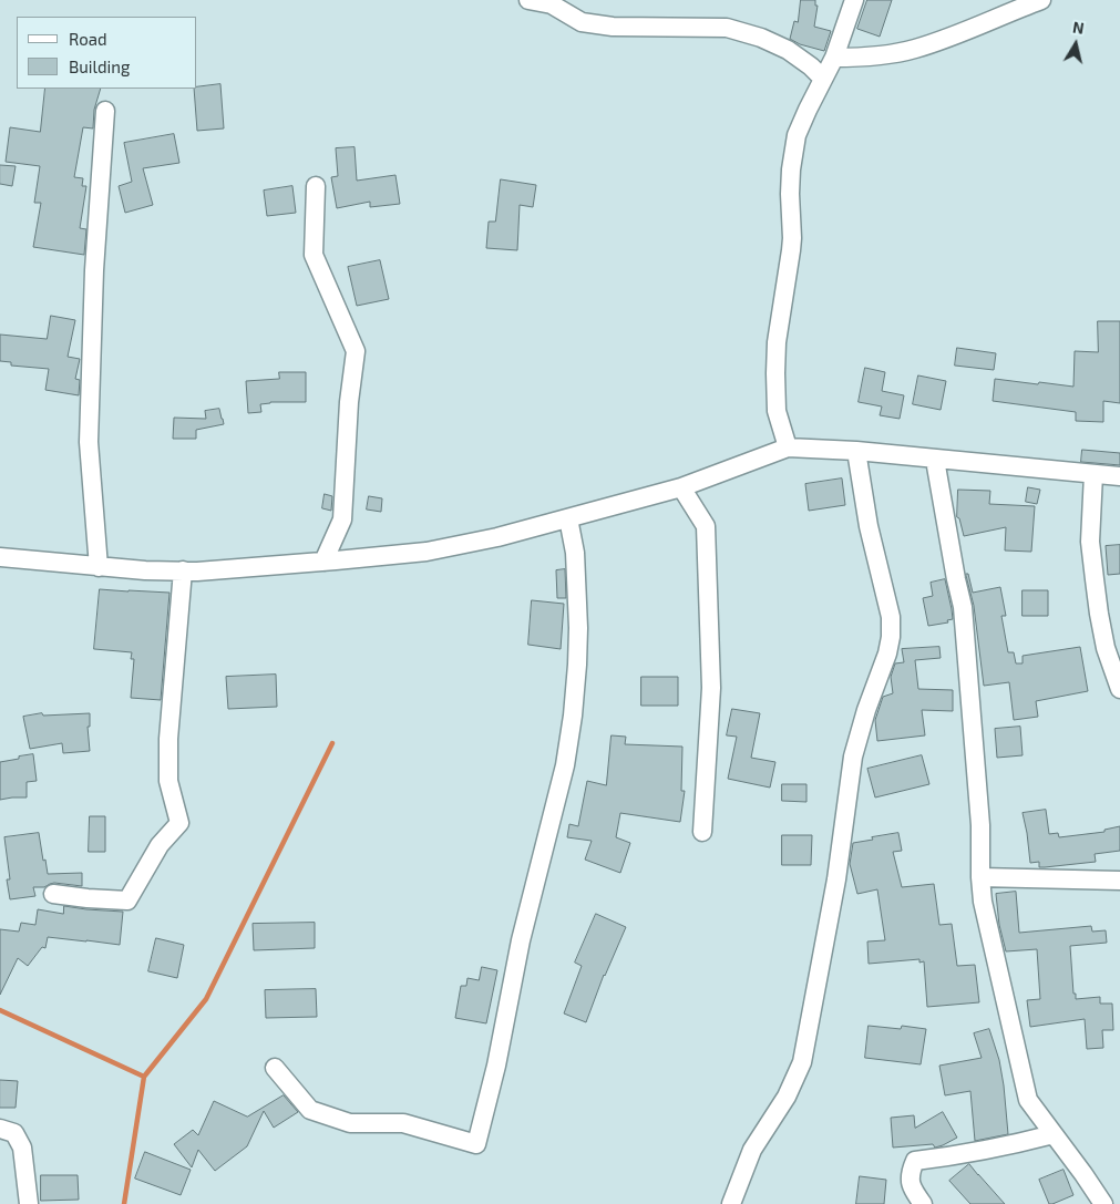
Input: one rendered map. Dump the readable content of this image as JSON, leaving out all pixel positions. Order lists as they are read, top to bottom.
{
  "legend": ["Road", "Building"],
  "north": "top"
}
